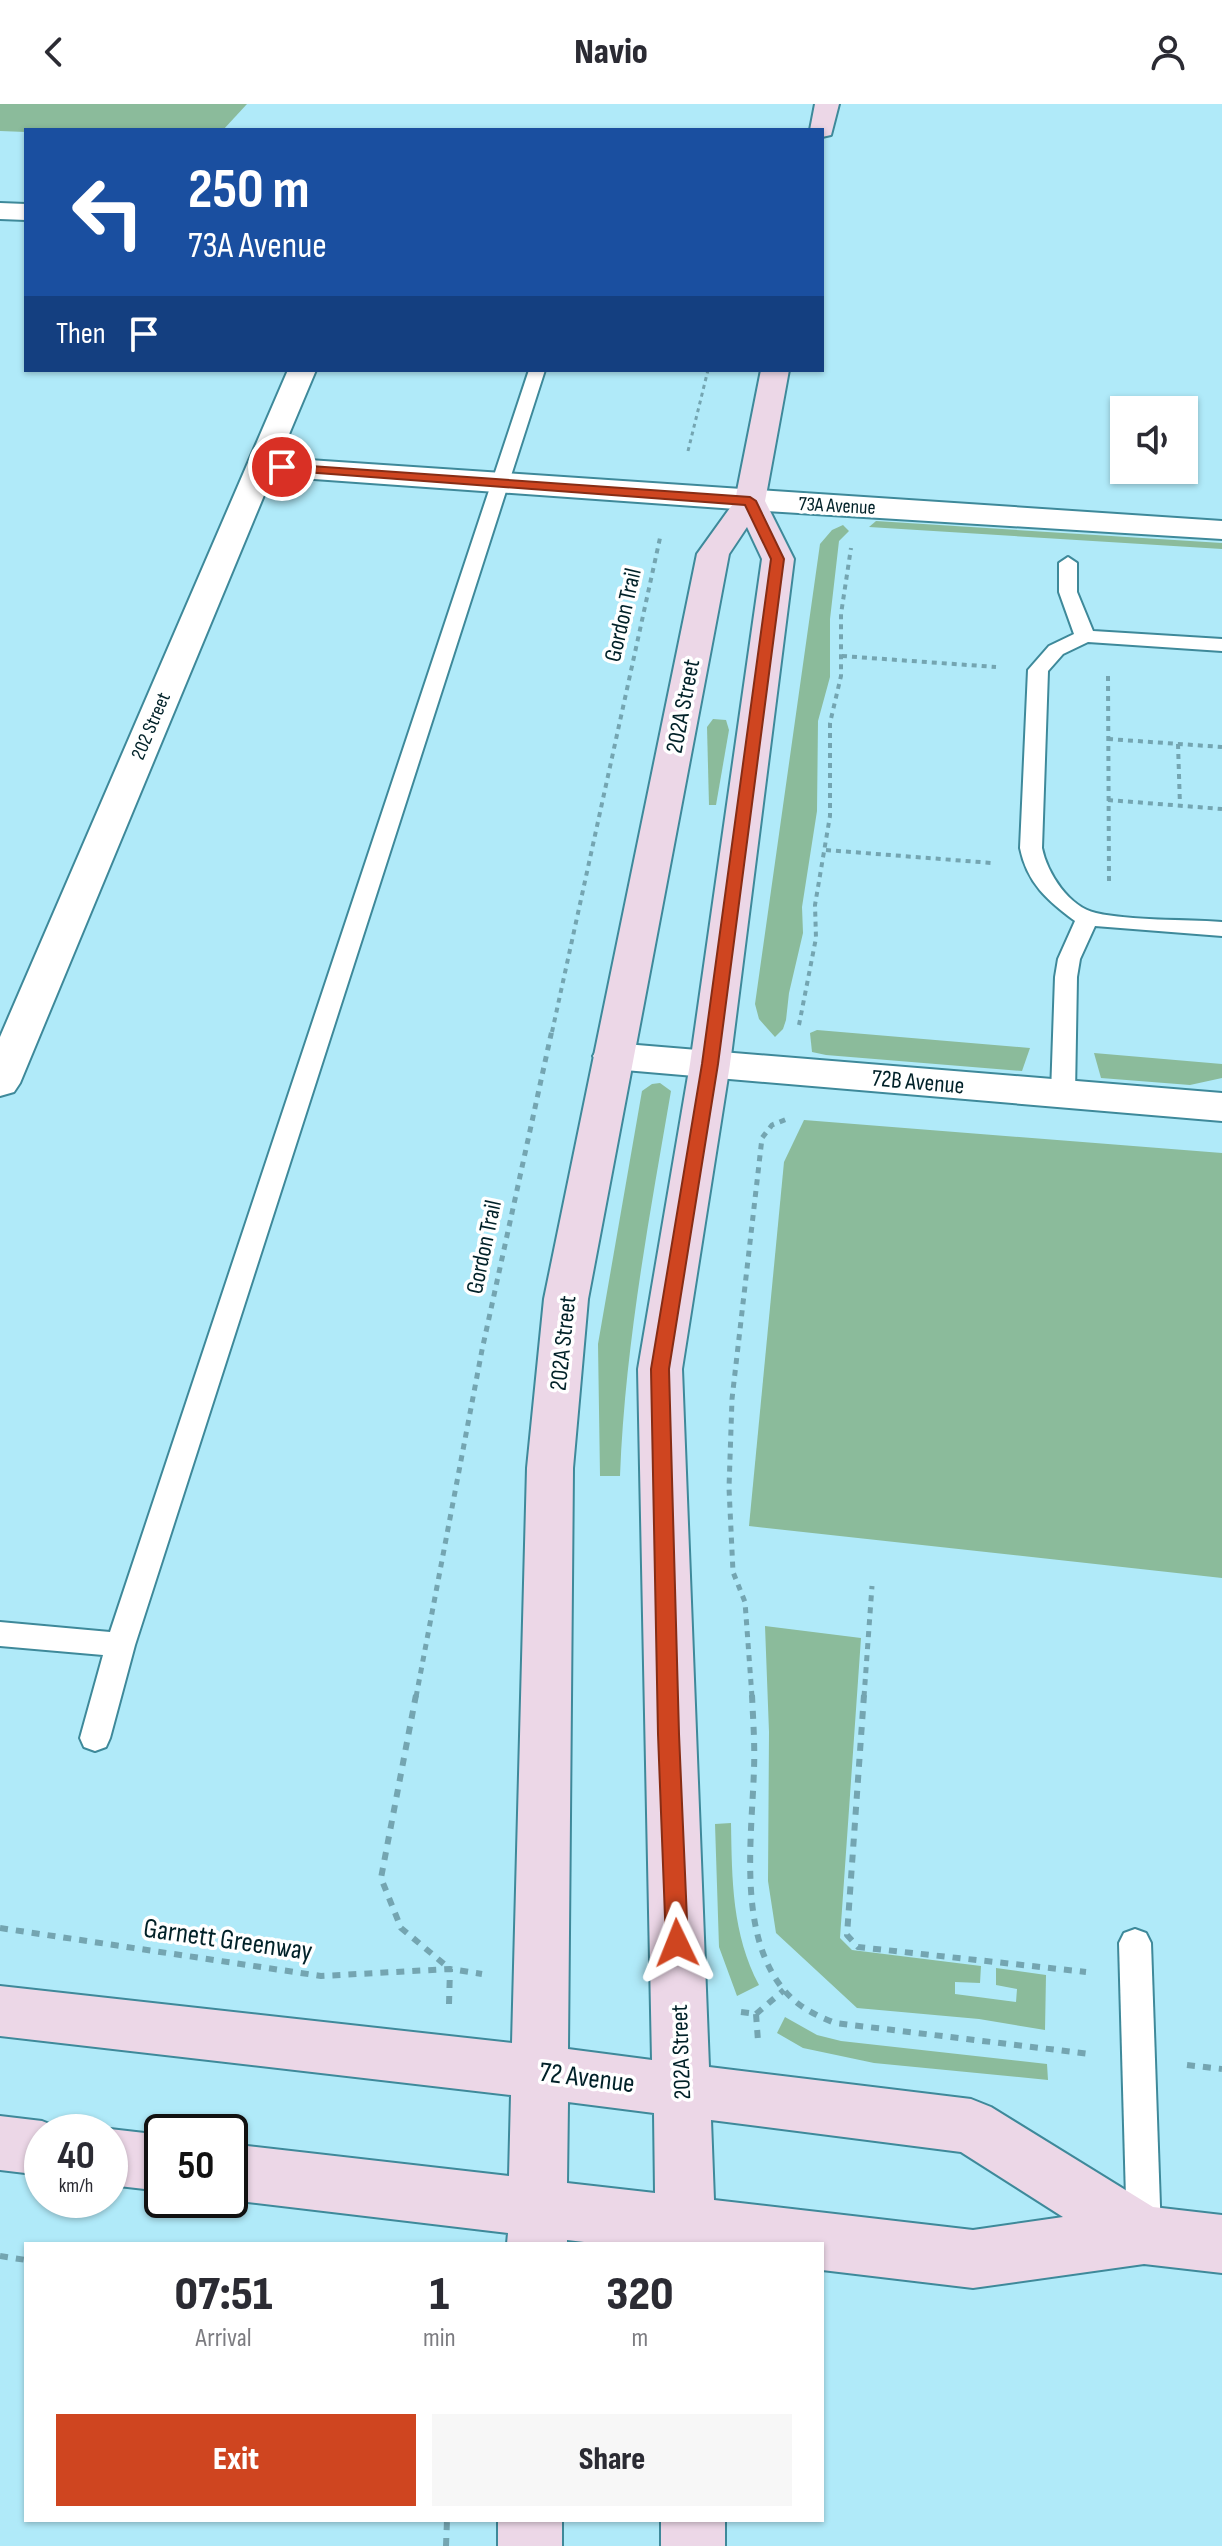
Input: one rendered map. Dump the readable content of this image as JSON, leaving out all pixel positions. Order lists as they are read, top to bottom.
{
  "streets": {
    "main road": ["202A Street", "72 Avenue"],
    "street": ["73A Avenue", "202 Street", "72B Avenue"],
    "path": ["Gordon Trail", "Garnett Greenway"]
  },
  "crossings": [
    ["73A Avenue", "202A Street"],
    ["73A Avenue", "202 Street"],
    ["Gordon Trail", "Garnett Greenway"],
    ["202A Street", "72B Avenue"],
    ["202A Street", "72 Avenue"]
  ],
  "page": {
    "header": "Navio",
    "turn": ["250 m", "73A Avenue"],
    "then": "Then",
    "speed": "40 km/h",
    "limit": "50",
    "eta": [
      "07:51",
      "Arrival",
      "1",
      "min",
      "320",
      "m"
    ],
    "buttons": ["Exit", "Share"]
  }
}
